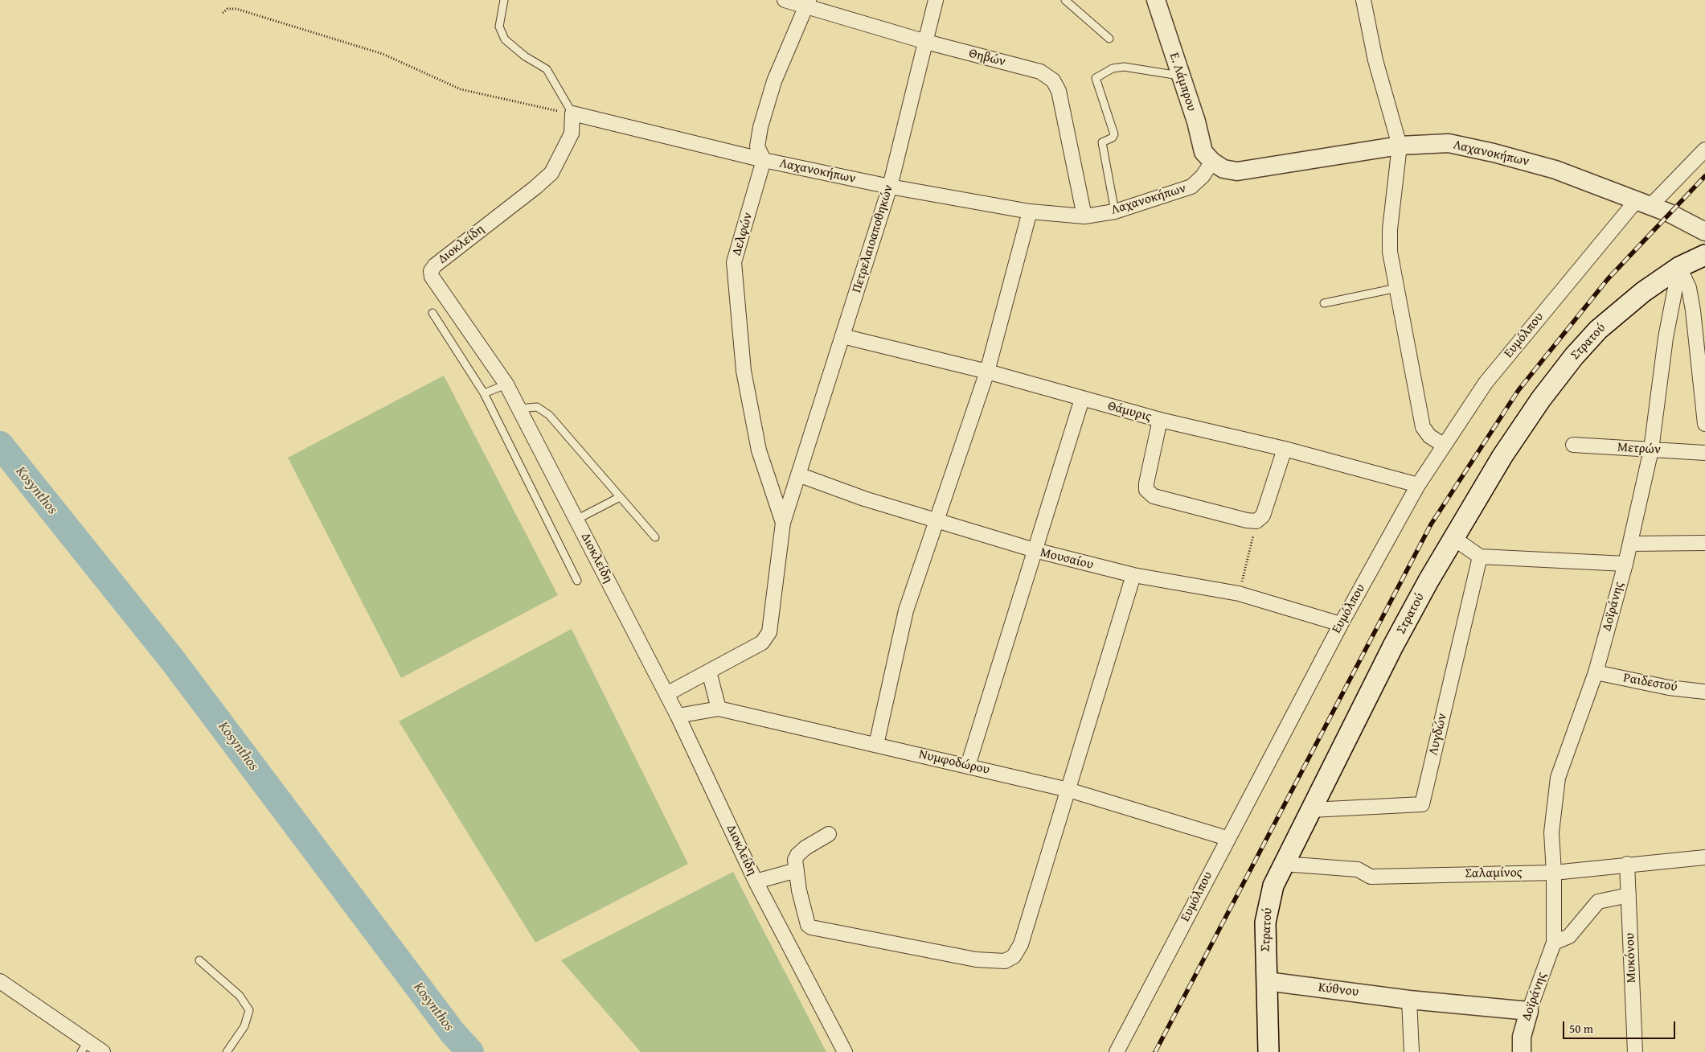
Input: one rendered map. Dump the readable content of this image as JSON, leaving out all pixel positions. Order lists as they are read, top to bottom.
{
  "streets": {
    "main road": ["Στρατού"],
    "street": [
      "Θηβών",
      "Ε. Λάμπρου",
      "Λαχανοκήπων",
      "Δελφών",
      "Πετρελαιοαποθηκών",
      "Διοκλείδη",
      "Ευμόλπου",
      "Θάμυρις",
      "Μετρών",
      "Μουσαίου",
      "Δοϊράνης",
      "Ραιδεστού",
      "Λυγδών",
      "Νυμφοδώρου",
      "Σαλαμίνος",
      "Μυκόνου",
      "Κύθνου"
    ]
  },
  "crossings": [
    ["Θηβών", "Λαχανοκήπων"],
    ["Θηβών", "Πετρελαιοαποθηκών"],
    ["Ε. Λάμπρου", "Λαχανοκήπων"],
    ["Λαχανοκήπων", "Δελφών"],
    ["Λαχανοκήπων", "Πετρελαιοαποθηκών"],
    ["Λαχανοκήπων", "Διοκλείδη"],
    ["Λαχανοκήπων", "Ευμόλπου"],
    ["Δελφών", "Πετρελαιοαποθηκών"],
    ["Πετρελαιοαποθηκών", "Διοκλείδη"],
    ["Πετρελαιοαποθηκών", "Θάμυρις"],
    ["Πετρελαιοαποθηκών", "Μουσαίου"],
    ["Διοκλείδη", "Νυμφοδώρου"],
    ["Ευμόλπου", "Θάμυρις"],
    ["Ευμόλπου", "Μουσαίου"],
    ["Ευμόλπου", "Νυμφοδώρου"],
    ["Στρατού", "Δοϊράνης"],
    ["Στρατού", "Λυγδών"],
    ["Στρατού", "Σαλαμίνος"],
    ["Στρατού", "Κύθνου"],
    ["Μετρών", "Δοϊράνης"],
    ["Δοϊράνης", "Ραιδεστού"],
    ["Δοϊράνης", "Σαλαμίνος"],
    ["Δοϊράνης", "Κύθνου"],
    ["Σαλαμίνος", "Μυκόνου"]
  ],
  "water": ["Kosynthos"],
  "scale_bar": "50 m"
}
